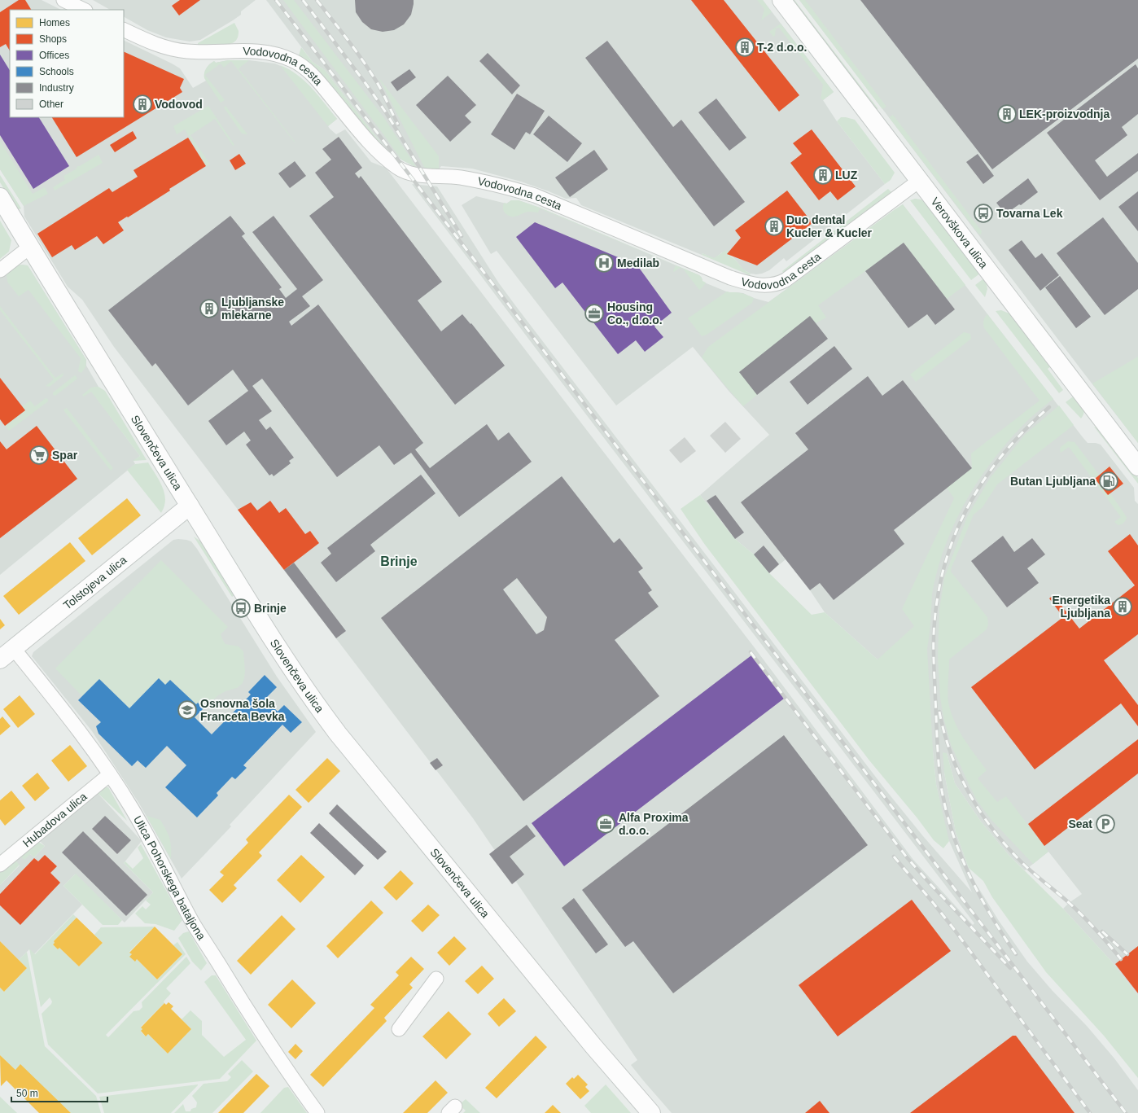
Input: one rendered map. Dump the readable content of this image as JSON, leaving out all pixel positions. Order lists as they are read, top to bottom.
{
  "streets": {
    "street": [
      "Vodovodna cesta",
      "Verovškova ulica",
      "Slovenčeva ulica",
      "Tolstojeva ulica",
      "Hubadova ulica",
      "Ulica Pohorskega bataljona"
    ]
  },
  "crossings": [
    ["Vodovodna cesta", "Verovškova ulica"],
    ["Slovenčeva ulica", "Tolstojeva ulica"],
    ["Tolstojeva ulica", "Ulica Pohorskega bataljona"],
    ["Hubadova ulica", "Ulica Pohorskega bataljona"]
  ],
  "districts": ["Brinje"],
  "places": {
    "building": [
      "T-2 d.o.o.",
      "Vodovod",
      "LEK-proizvodnja",
      "LUZ",
      "Duo dental Kucler & Kucler",
      "Ljubljanske mlekarne",
      "Energetika Ljubljana"
    ],
    "bus stop": ["Tovarna Lek", "Brinje"],
    "hospital": ["Medilab"],
    "office": ["Housing Co., d.o.o.", "Alfa Proxima d.o.o."],
    "supermarket": ["Spar"],
    "fuel station": ["Butan Ljubljana"],
    "school or university": ["Osnovna šola Franceta Bevka"],
    "parking": ["Seat"]
  },
  "legend": [
    "Homes",
    "Shops",
    "Offices",
    "Schools",
    "Industry",
    "Other"
  ],
  "scale_bar": "50 m"
}
